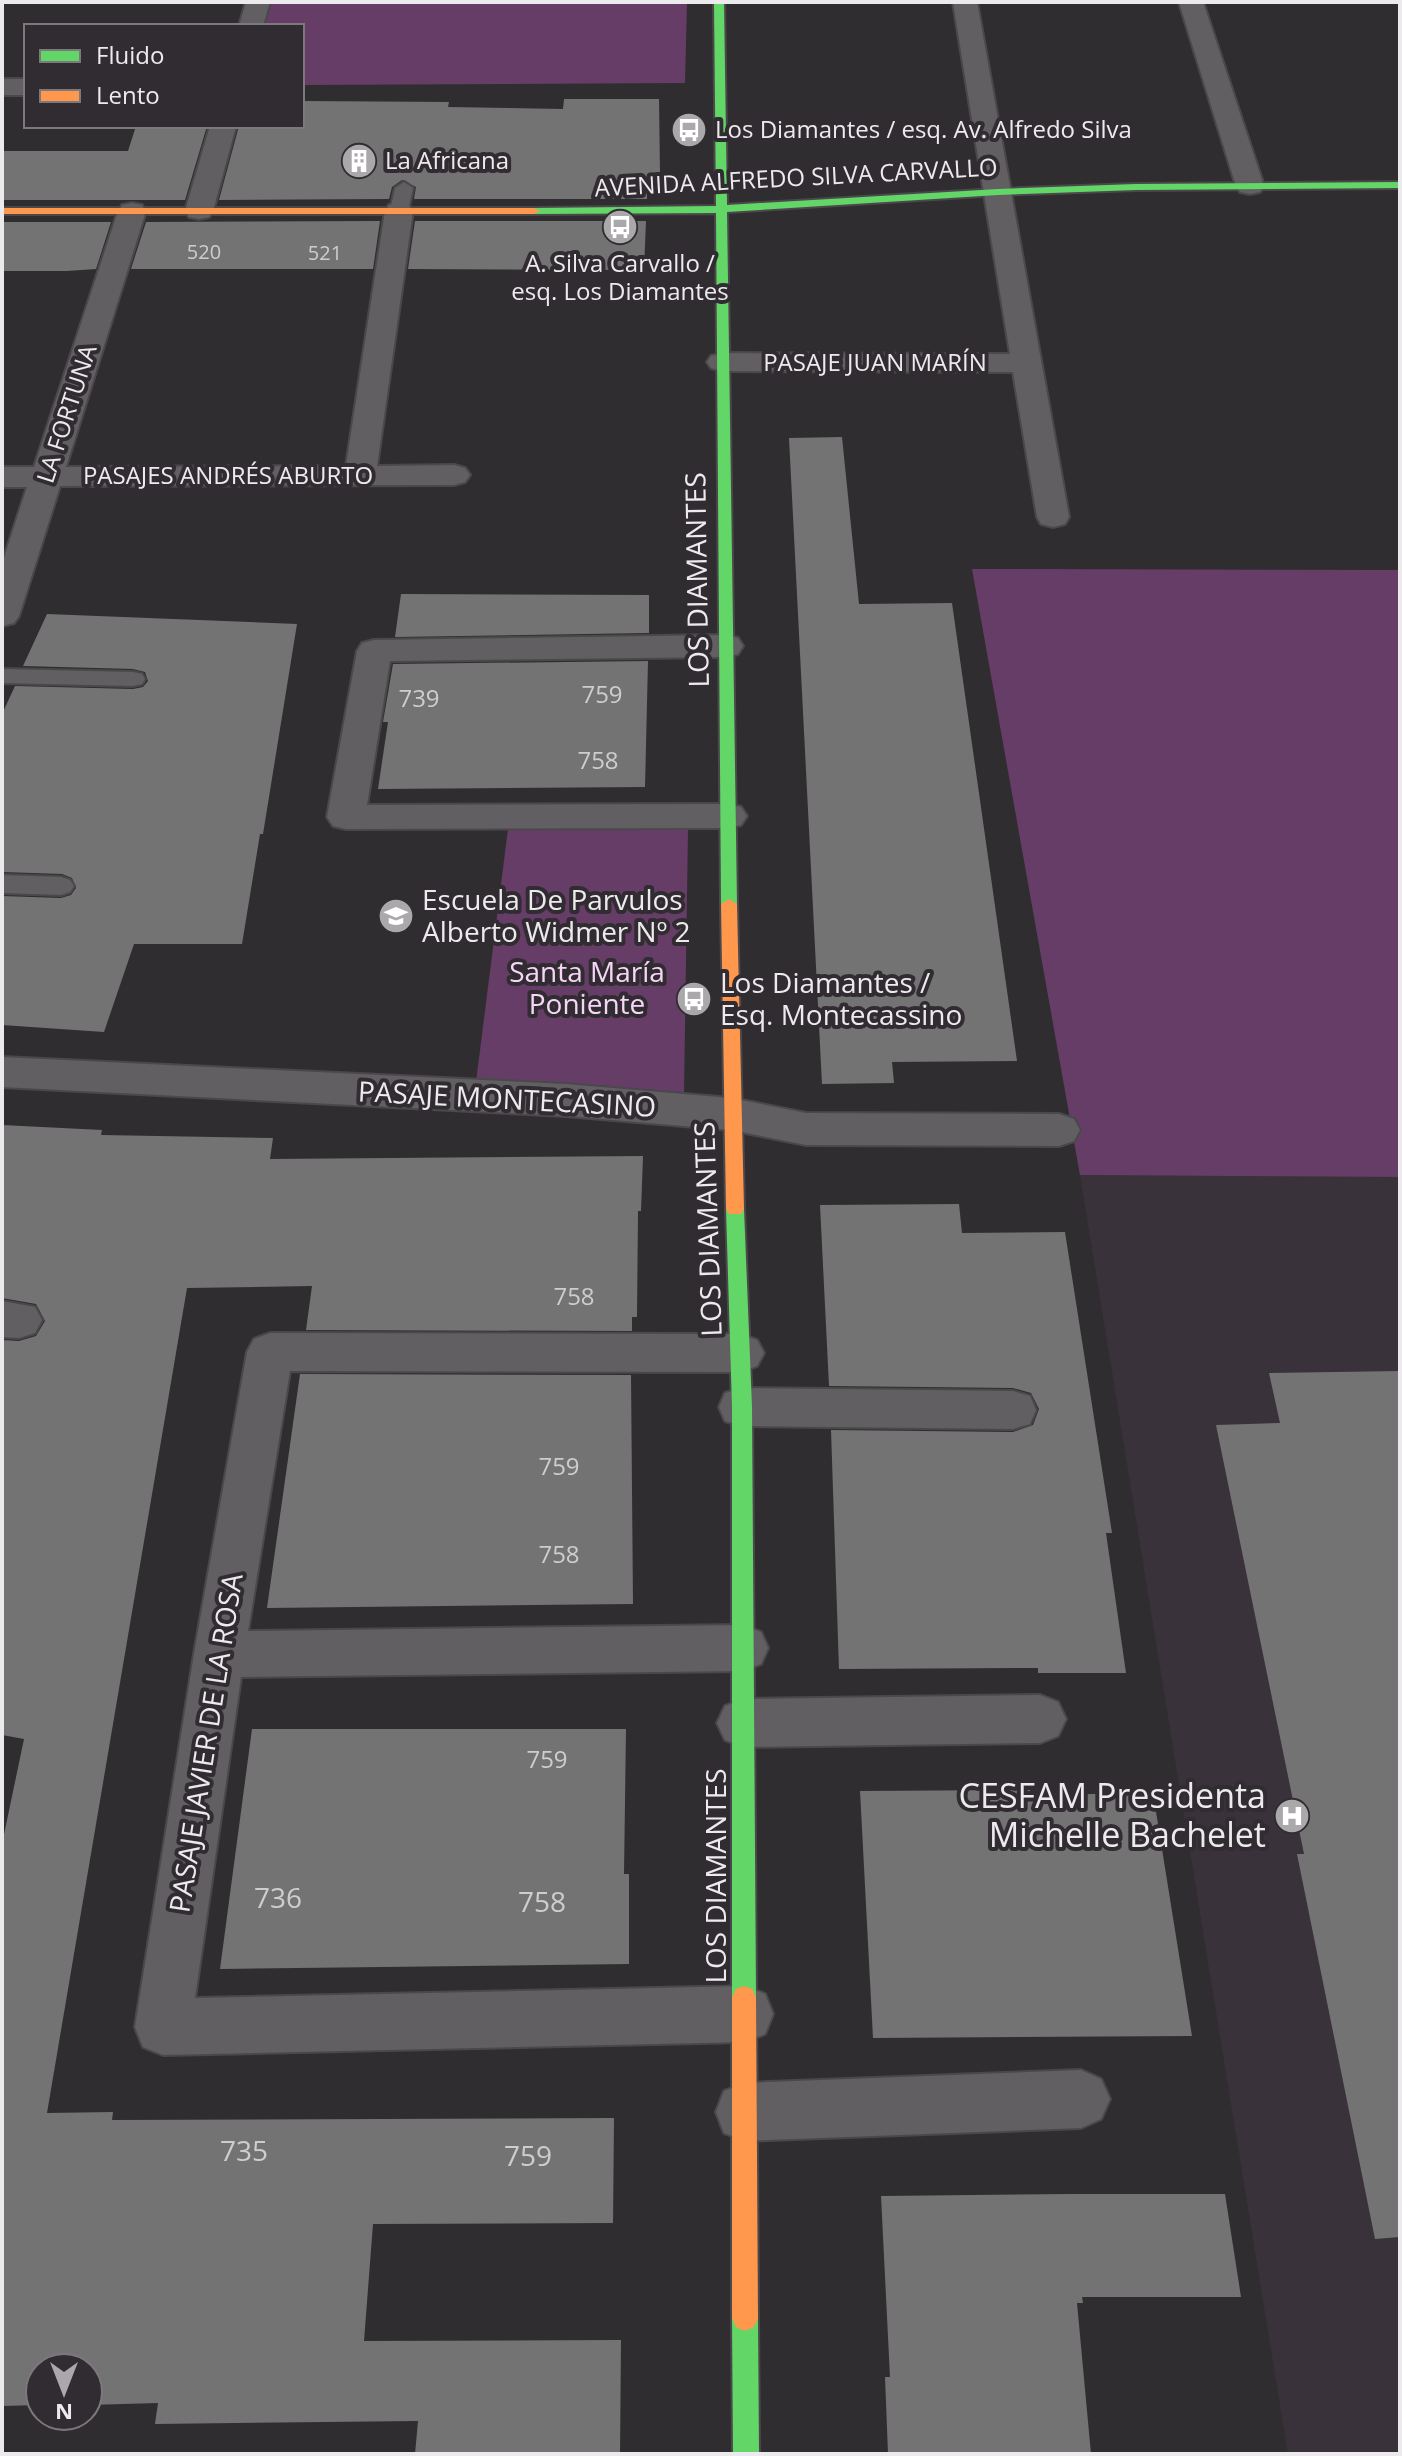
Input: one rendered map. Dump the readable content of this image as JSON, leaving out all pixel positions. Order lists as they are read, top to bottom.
{
  "streets": {
    "street": [
      "AVENIDA ALFREDO SILVA CARVALLO",
      "PASAJE JUAN MARÍN",
      "LA FORTUNA",
      "PASAJES ANDRÉS ABURTO",
      "LOS DIAMANTES",
      "PASAJE MONTECASINO",
      "PASAJE JAVIER DE LA ROSA"
    ]
  },
  "crossings": [
    ["AVENIDA ALFREDO SILVA CARVALLO", "LA FORTUNA"],
    ["AVENIDA ALFREDO SILVA CARVALLO", "LOS DIAMANTES"],
    ["PASAJE JUAN MARÍN", "LOS DIAMANTES"],
    ["LA FORTUNA", "PASAJES ANDRÉS ABURTO"],
    ["LOS DIAMANTES", "PASAJE MONTECASINO"],
    ["LOS DIAMANTES", "PASAJE JAVIER DE LA ROSA"]
  ],
  "parks": ["Santa María Poniente"],
  "places": {
    "bus stop": ["Los Diamantes / esq. Av. Alfredo Silva", "A. Silva Carvallo / esq. Los Diamantes", "Los Diamantes / Esq. Montecassino"],
    "building": ["La Africana"],
    "school or university": ["Escuela De Parvulos Alberto Widmer Nº 2"],
    "hospital": ["CESFAM Presidenta Michelle Bachelet"]
  },
  "house_numbers": [
    "520",
    "521",
    "759",
    "739",
    "758",
    "758",
    "759",
    "758",
    "759",
    "736",
    "758",
    "735",
    "759"
  ],
  "legend": ["Fluido", "Lento"],
  "north": "bottom"
}
